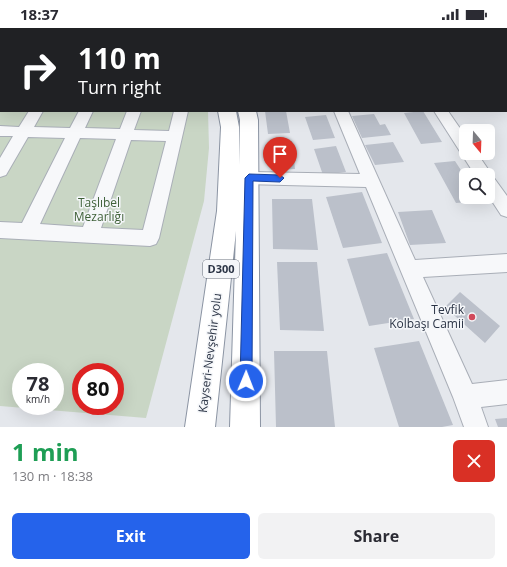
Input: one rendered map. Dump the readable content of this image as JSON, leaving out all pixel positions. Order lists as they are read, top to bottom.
{
  "streets": {
    "highway": ["D300", "Kayseri-Nevşehir yolu"]
  },
  "parks": ["Taşlıbel Mezarlığı"],
  "places": ["Tevfik Kolbaşı Camii"],
  "north": "bottom",
  "page": {
    "status": "18:37",
    "turn": ["110 m", "Turn right"],
    "speed": "78 km/h",
    "limit": "80",
    "heading": ["1 min", "130 m · 18:38"],
    "buttons": ["Exit", "Share"]
  }
}
